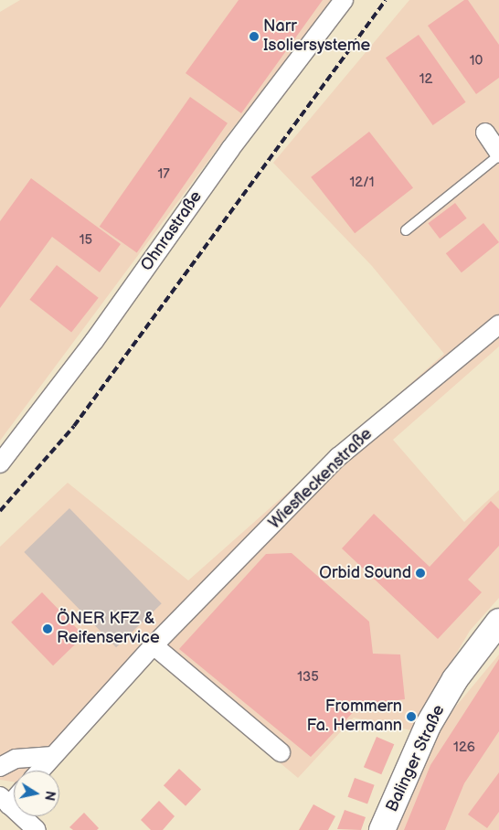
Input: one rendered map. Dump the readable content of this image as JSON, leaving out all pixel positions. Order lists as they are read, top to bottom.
{
  "streets": {
    "main road": ["Balinger Straße"],
    "street": ["Ohnrastraße", "Wiesfleckenstraße"]
  },
  "places": [
    "Narr Isoliersysteme",
    "Orbid Sound",
    "ÖNER KFZ & Reifenservice",
    "Frommern Fa. Hermann"
  ],
  "house_numbers": [
    "10",
    "12",
    "17",
    "12/1",
    "15",
    "135",
    "126"
  ],
  "north": "right"
}
